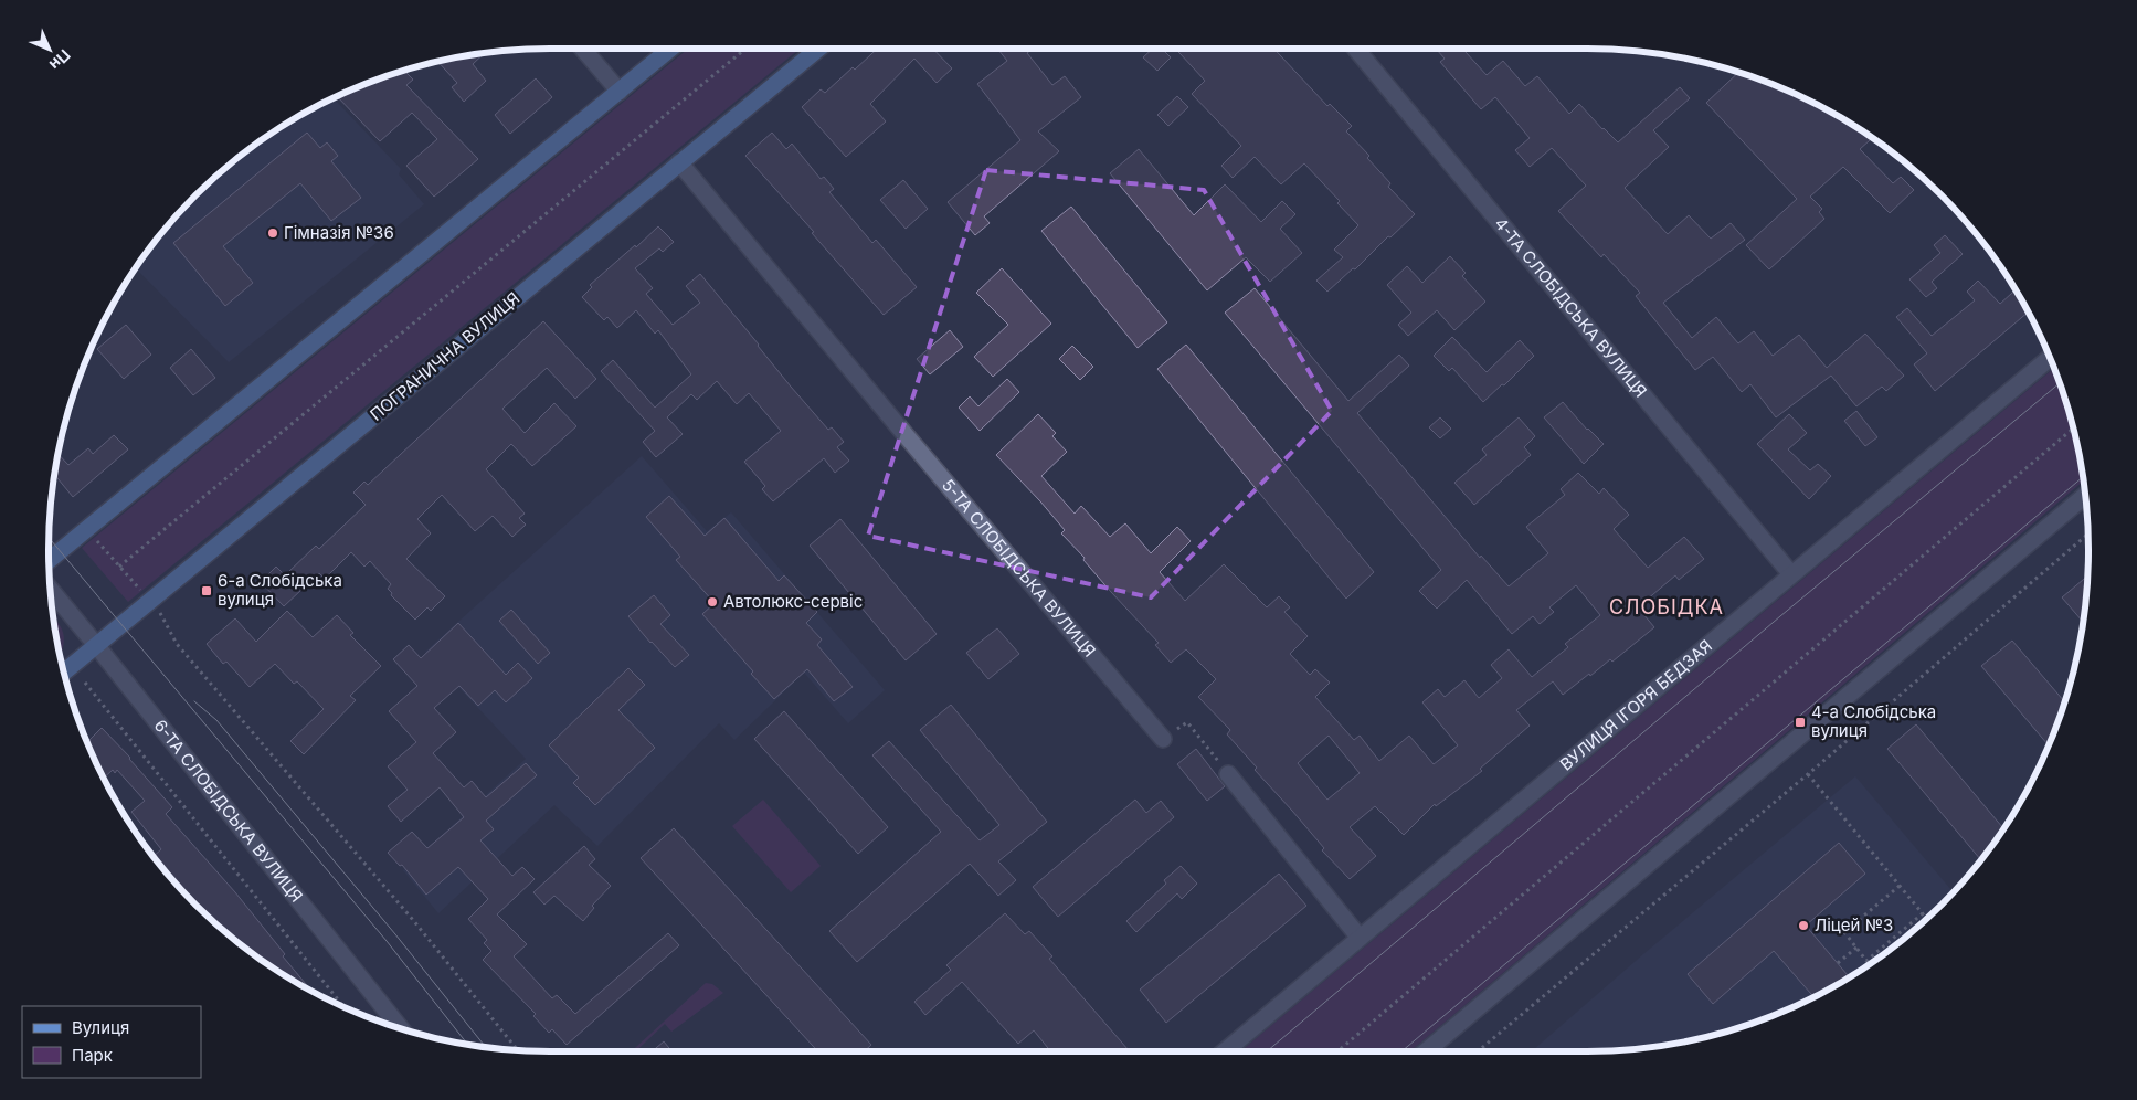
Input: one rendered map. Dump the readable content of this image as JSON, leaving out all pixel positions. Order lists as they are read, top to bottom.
{
  "streets": {
    "main road": ["ПОГРАНИЧНА ВУЛИЦЯ"],
    "street": [
      "4-ТА СЛОБІДСЬКА ВУЛИЦЯ",
      "5-ТА СЛОБІДСЬКА ВУЛИЦЯ",
      "ВУЛИЦЯ ІГОРЯ БЕДЗАЯ",
      "6-ТА СЛОБІДСЬКА ВУЛИЦЯ"
    ]
  },
  "crossings": [
    ["4-ТА СЛОБІДСЬКА ВУЛИЦЯ", "ВУЛИЦЯ ІГОРЯ БЕДЗАЯ"],
    ["ПОГРАНИЧНА ВУЛИЦЯ", "5-ТА СЛОБІДСЬКА ВУЛИЦЯ"],
    ["ПОГРАНИЧНА ВУЛИЦЯ", "6-ТА СЛОБІДСЬКА ВУЛИЦЯ"]
  ],
  "districts": ["СЛОБІДКА"],
  "places": {
    "other": ["Гімназія №36", "Автолюкс-сервіс", "Ліцей №3"],
    "transit": ["6-а Слобідська вулиця", "4-а Слобідська вулиця"]
  },
  "legend": ["Вулиця", "Парк"],
  "north": "bottom right"
}
